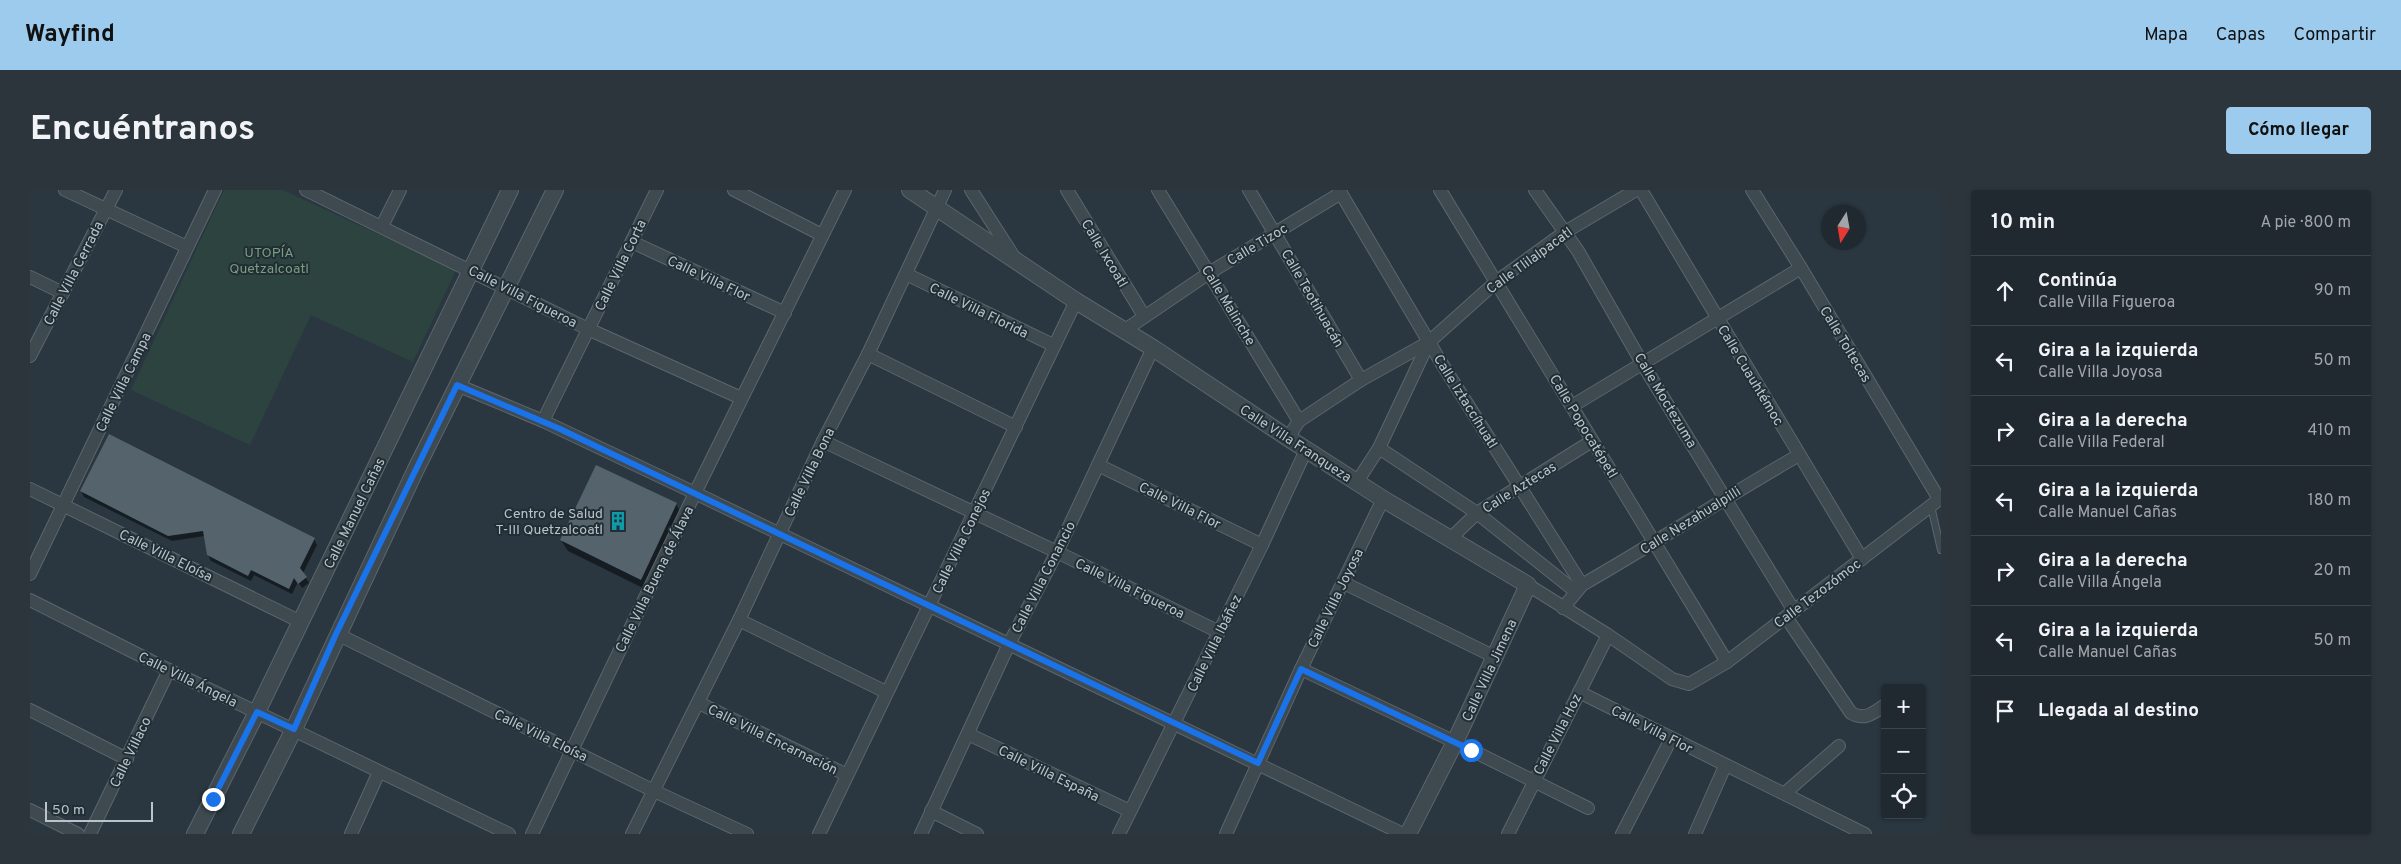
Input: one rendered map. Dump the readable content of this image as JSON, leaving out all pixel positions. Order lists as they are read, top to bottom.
{
  "streets": {
    "street": [
      "Calle Tizoc",
      "Calle Ixcoatl",
      "Calle Tlilalpacatl",
      "Calle Villa Corta",
      "Calle Villa Cerrada",
      "Calle Villa Flor",
      "Calle Villa Figueroa",
      "Calle Teotihuacán",
      "Calle Malinche",
      "Calle Villa Florida",
      "Calle Toltecas",
      "Calle Cuauhtémoc",
      "Calle Villa Campa",
      "Calle Moctezuma",
      "Calle Iztaccíhuatl",
      "Calle Popocatépetl",
      "Calle Villa Franqueza",
      "Calle Villa Bona",
      "Calle Aztecas",
      "Calle Manuel Cañas",
      "Calle Nezahualpilli",
      "Calle Villa Conejos",
      "Calle Villa Eloísa",
      "Calle Villa Conancio",
      "Calle Villa Buena de Álava",
      "Calle Tezozómoc",
      "Calle Villa Joyosa",
      "Calle Villa Ibáñez",
      "Calle Villa Jimena",
      "Calle Villa Ángela",
      "Calle Villa Hoz",
      "Calle Villa Encarnación",
      "Calle Villaco",
      "Calle Villa España"
    ]
  },
  "crossings": [
    ["Calle Tizoc", "Calle Ixcoatl"],
    ["Calle Tizoc", "Calle Teotihuacán"],
    ["Calle Tizoc", "Calle Malinche"],
    ["Calle Tizoc", "Calle Iztaccíhuatl"],
    ["Calle Tizoc", "Calle Villa Franqueza"],
    ["Calle Tlilalpacatl", "Calle Teotihuacán"],
    ["Calle Tlilalpacatl", "Calle Malinche"],
    ["Calle Tlilalpacatl", "Calle Moctezuma"],
    ["Calle Tlilalpacatl", "Calle Iztaccíhuatl"],
    ["Calle Tlilalpacatl", "Calle Popocatépetl"],
    ["Calle Tlilalpacatl", "Calle Villa Franqueza"],
    ["Calle Villa Corta", "Calle Villa Flor"],
    ["Calle Villa Corta", "Calle Villa Figueroa"],
    ["Calle Villa Flor", "Calle Villa Conancio"],
    ["Calle Villa Flor", "Calle Villa Buena de Álava"],
    ["Calle Villa Flor", "Calle Villa Ibáñez"],
    ["Calle Villa Flor", "Calle Villa Hoz"],
    ["Calle Villa Figueroa", "Calle Villa Bona"],
    ["Calle Villa Figueroa", "Calle Manuel Cañas"],
    ["Calle Villa Figueroa", "Calle Villa Conejos"],
    ["Calle Villa Figueroa", "Calle Villa Conancio"],
    ["Calle Villa Figueroa", "Calle Villa Buena de Álava"],
    ["Calle Villa Figueroa", "Calle Villa Ibáñez"],
    ["Calle Villa Florida", "Calle Villa Bona"],
    ["Calle Villa Florida", "Calle Villa Conejos"],
    ["Calle Toltecas", "Calle Tezozómoc"],
    ["Calle Cuauhtémoc", "Calle Nezahualpilli"],
    ["Calle Cuauhtémoc", "Calle Tezozómoc"],
    ["Calle Villa Campa", "Calle Villa Eloísa"],
    ["Calle Moctezuma", "Calle Nezahualpilli"],
    ["Calle Moctezuma", "Calle Tezozómoc"],
    ["Calle Iztaccíhuatl", "Calle Aztecas"],
    ["Calle Iztaccíhuatl", "Calle Nezahualpilli"],
    ["Calle Popocatépetl", "Calle Aztecas"],
    ["Calle Popocatépetl", "Calle Nezahualpilli"],
    ["Calle Popocatépetl", "Calle Tezozómoc"],
    ["Calle Villa Franqueza", "Calle Villa Bona"],
    ["Calle Villa Franqueza", "Calle Aztecas"],
    ["Calle Villa Franqueza", "Calle Villa Conejos"],
    ["Calle Villa Franqueza", "Calle Villa Conancio"],
    ["Calle Villa Franqueza", "Calle Tezozómoc"],
    ["Calle Villa Franqueza", "Calle Villa Joyosa"],
    ["Calle Villa Franqueza", "Calle Villa Ibáñez"],
    ["Calle Villa Franqueza", "Calle Villa Jimena"],
    ["Calle Villa Franqueza", "Calle Villa Hoz"],
    ["Calle Villa Bona", "Calle Villa Eloísa"],
    ["Calle Villa Bona", "Calle Villa Encarnación"],
    ["Calle Manuel Cañas", "Calle Villa Eloísa"],
    ["Calle Manuel Cañas", "Calle Villa Ángela"],
    ["Calle Villa Conejos", "Calle Villa Encarnación"],
    ["Calle Villa Eloísa", "Calle Villa Buena de Álava"],
    ["Calle Villa Conancio", "Calle Villa España"],
    ["Calle Villa Ibáñez", "Calle Villa España"],
    ["Calle Villa Ángela", "Calle Villaco"]
  ],
  "parks": ["UTOPÍA Quetzalcoatl"],
  "places": {
    "building": ["Centro de Salud T-III Quetzalcoatl"]
  },
  "scale_bar": "50 m",
  "north": "bottom",
  "page": {
    "header": "Wayfind",
    "nav": ["Mapa", "Capas", "Compartir"],
    "buttons": "Cómo llegar",
    "title": "Encuéntranos",
    "heading": ["10 min", "A pie · 800 m"],
    "list": [
      ["Continúa", "Calle Villa Figueroa", "90 m"],
      ["Gira a la izquierda", "Calle Villa Joyosa", "50 m"],
      ["Gira a la derecha", "Calle Villa Federal", "410 m"],
      ["Gira a la izquierda", "Calle Manuel Cañas", "180 m"],
      ["Gira a la derecha", "Calle Villa Ángela", "20 m"],
      ["Gira a la izquierda", "Calle Manuel Cañas", "50 m"],
      "Llegada al destino"
    ],
    "map_buttons": ["+", "−"],
    "scale": "50 m"
  }
}
